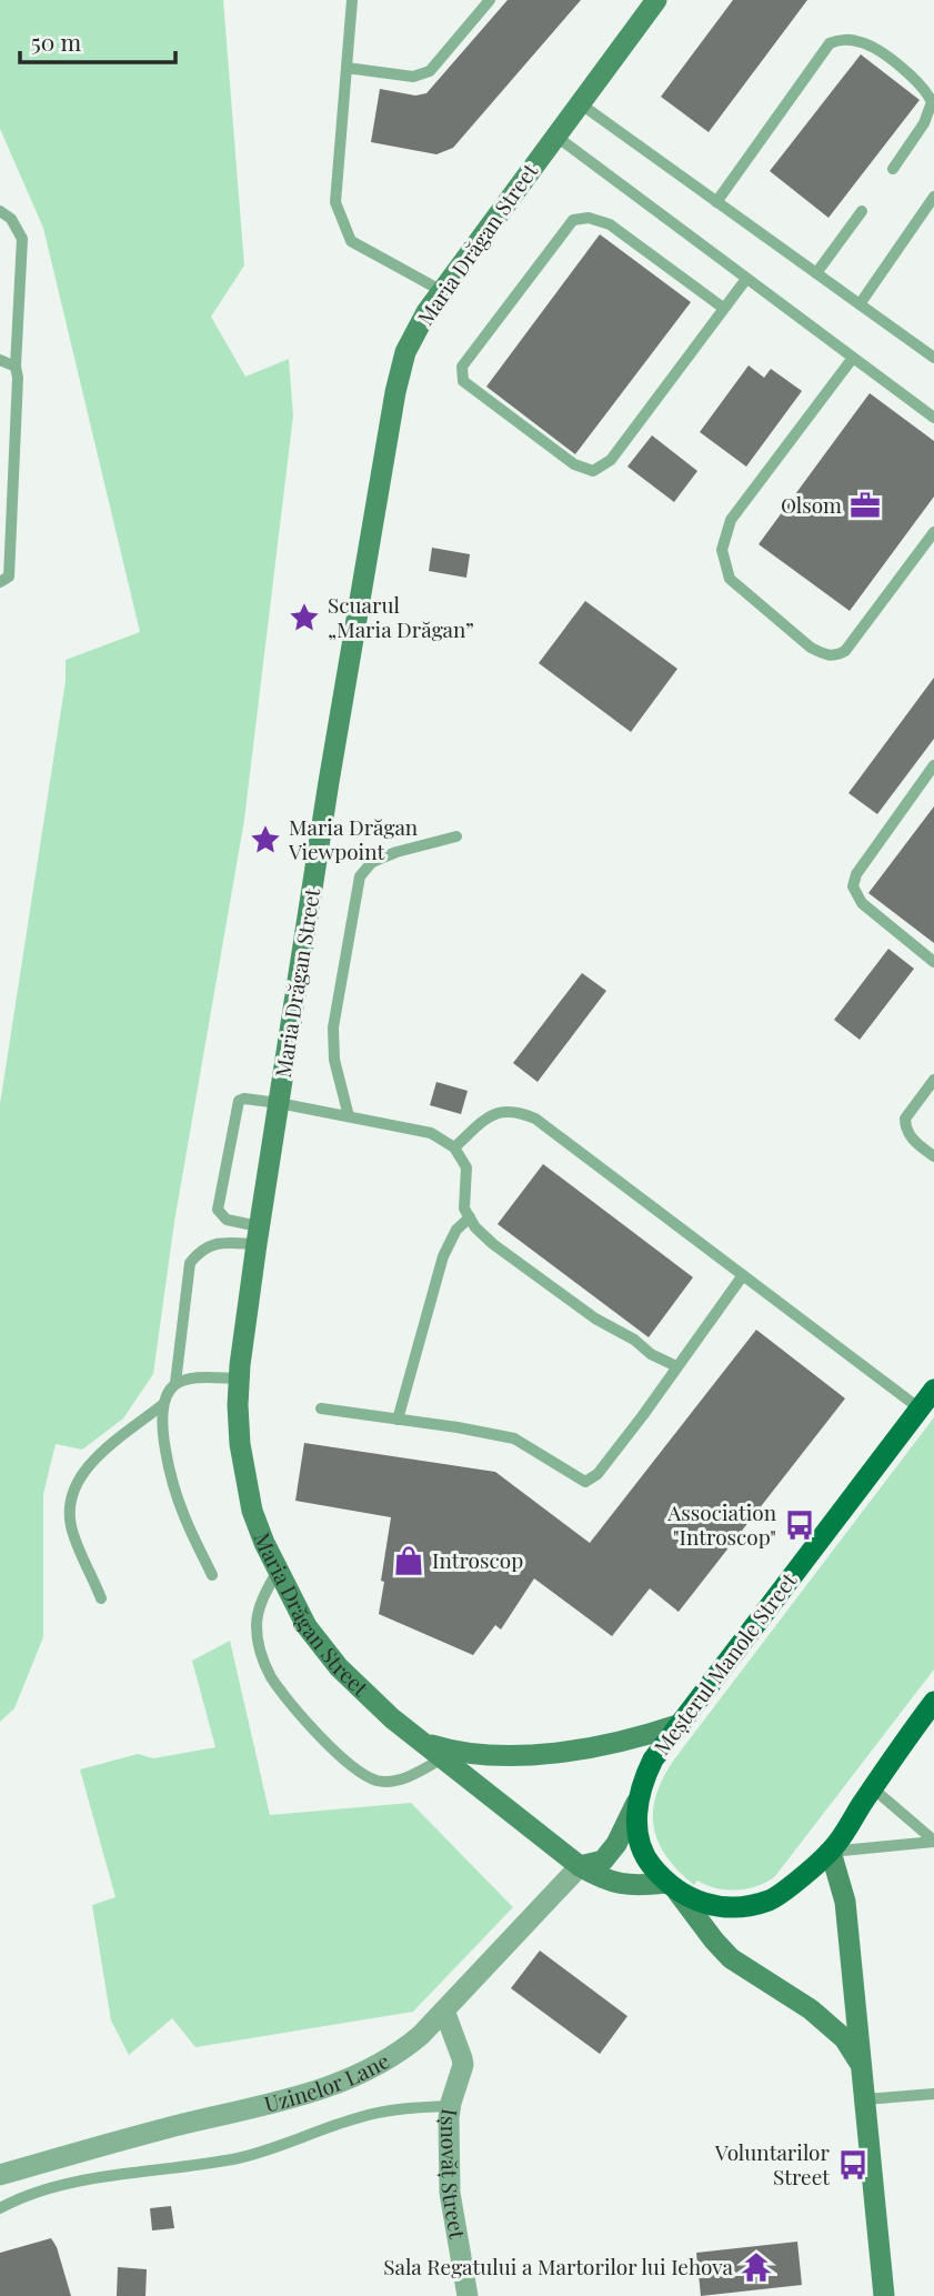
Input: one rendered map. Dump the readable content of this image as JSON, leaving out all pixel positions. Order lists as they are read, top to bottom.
{
  "streets": {
    "main road": ["Maria Drăgan Street", "Meșterul Manole Street"],
    "street": ["Uzinelor Lane", "Ișnovăț Street"]
  },
  "crossings": [
    ["Maria Drăgan Street", "Meșterul Manole Street"],
    ["Maria Drăgan Street", "Uzinelor Lane"],
    ["Uzinelor Lane", "Ișnovăț Street"]
  ],
  "places": {
    "office": ["Olsom"],
    "place": ["Scuarul „Maria Drăgan”", "Maria Drăgan Viewpoint"],
    "bus stop": ["Association \"Introscop\"", "Voluntarilor Street"],
    "shop": ["Introscop"],
    "temple": ["Sala Regatului a Martorilor lui Iehova"]
  },
  "scale_bar": "50 m"
}
